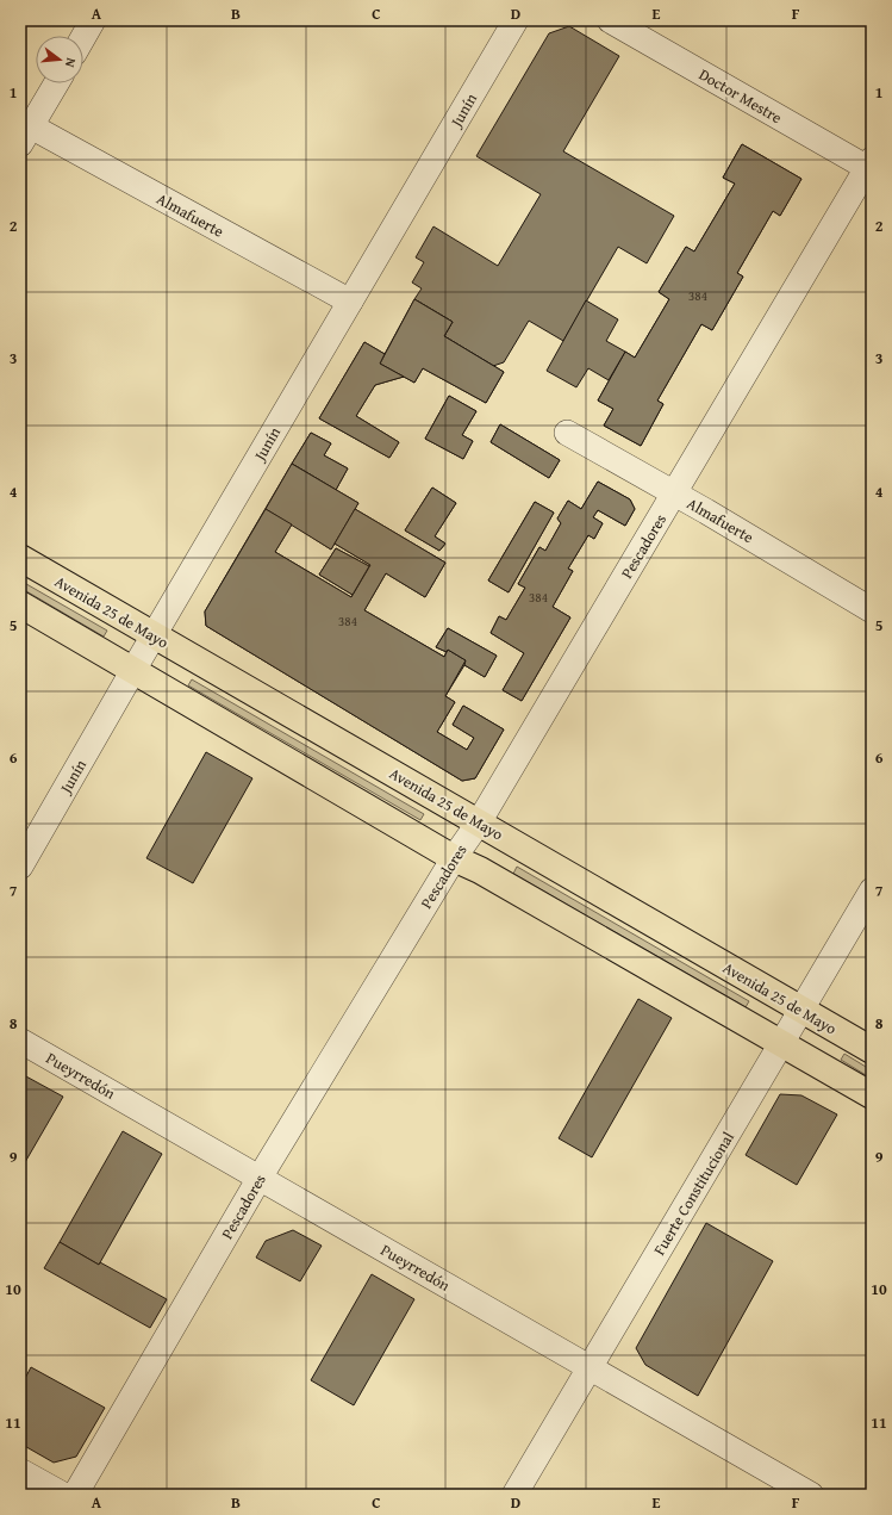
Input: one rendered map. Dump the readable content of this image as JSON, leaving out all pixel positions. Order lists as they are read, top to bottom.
{
  "streets": {
    "main road": ["Avenida 25 de Mayo"],
    "street": [
      "Doctor Mestre",
      "Junín",
      "Almafuerte",
      "Pescadores",
      "Pueyrredón",
      "Fuerte Constitucional"
    ]
  },
  "crossings": [
    ["Doctor Mestre", "Pescadores"],
    ["Junín", "Almafuerte"],
    ["Junín", "Avenida 25 de Mayo"],
    ["Almafuerte", "Pescadores"],
    ["Pescadores", "Avenida 25 de Mayo"],
    ["Pescadores", "Pueyrredón"],
    ["Avenida 25 de Mayo", "Fuerte Constitucional"],
    ["Pueyrredón", "Fuerte Constitucional"]
  ],
  "house_numbers": ["384", "384", "384"],
  "north": "right",
  "grid": {
    "columns": [
      "A",
      "B",
      "C",
      "D",
      "E",
      "F"
    ],
    "rows": [
      "1",
      "2",
      "3",
      "4",
      "5",
      "6",
      "7",
      "8",
      "9",
      "10",
      "11"
    ]
  }
}
